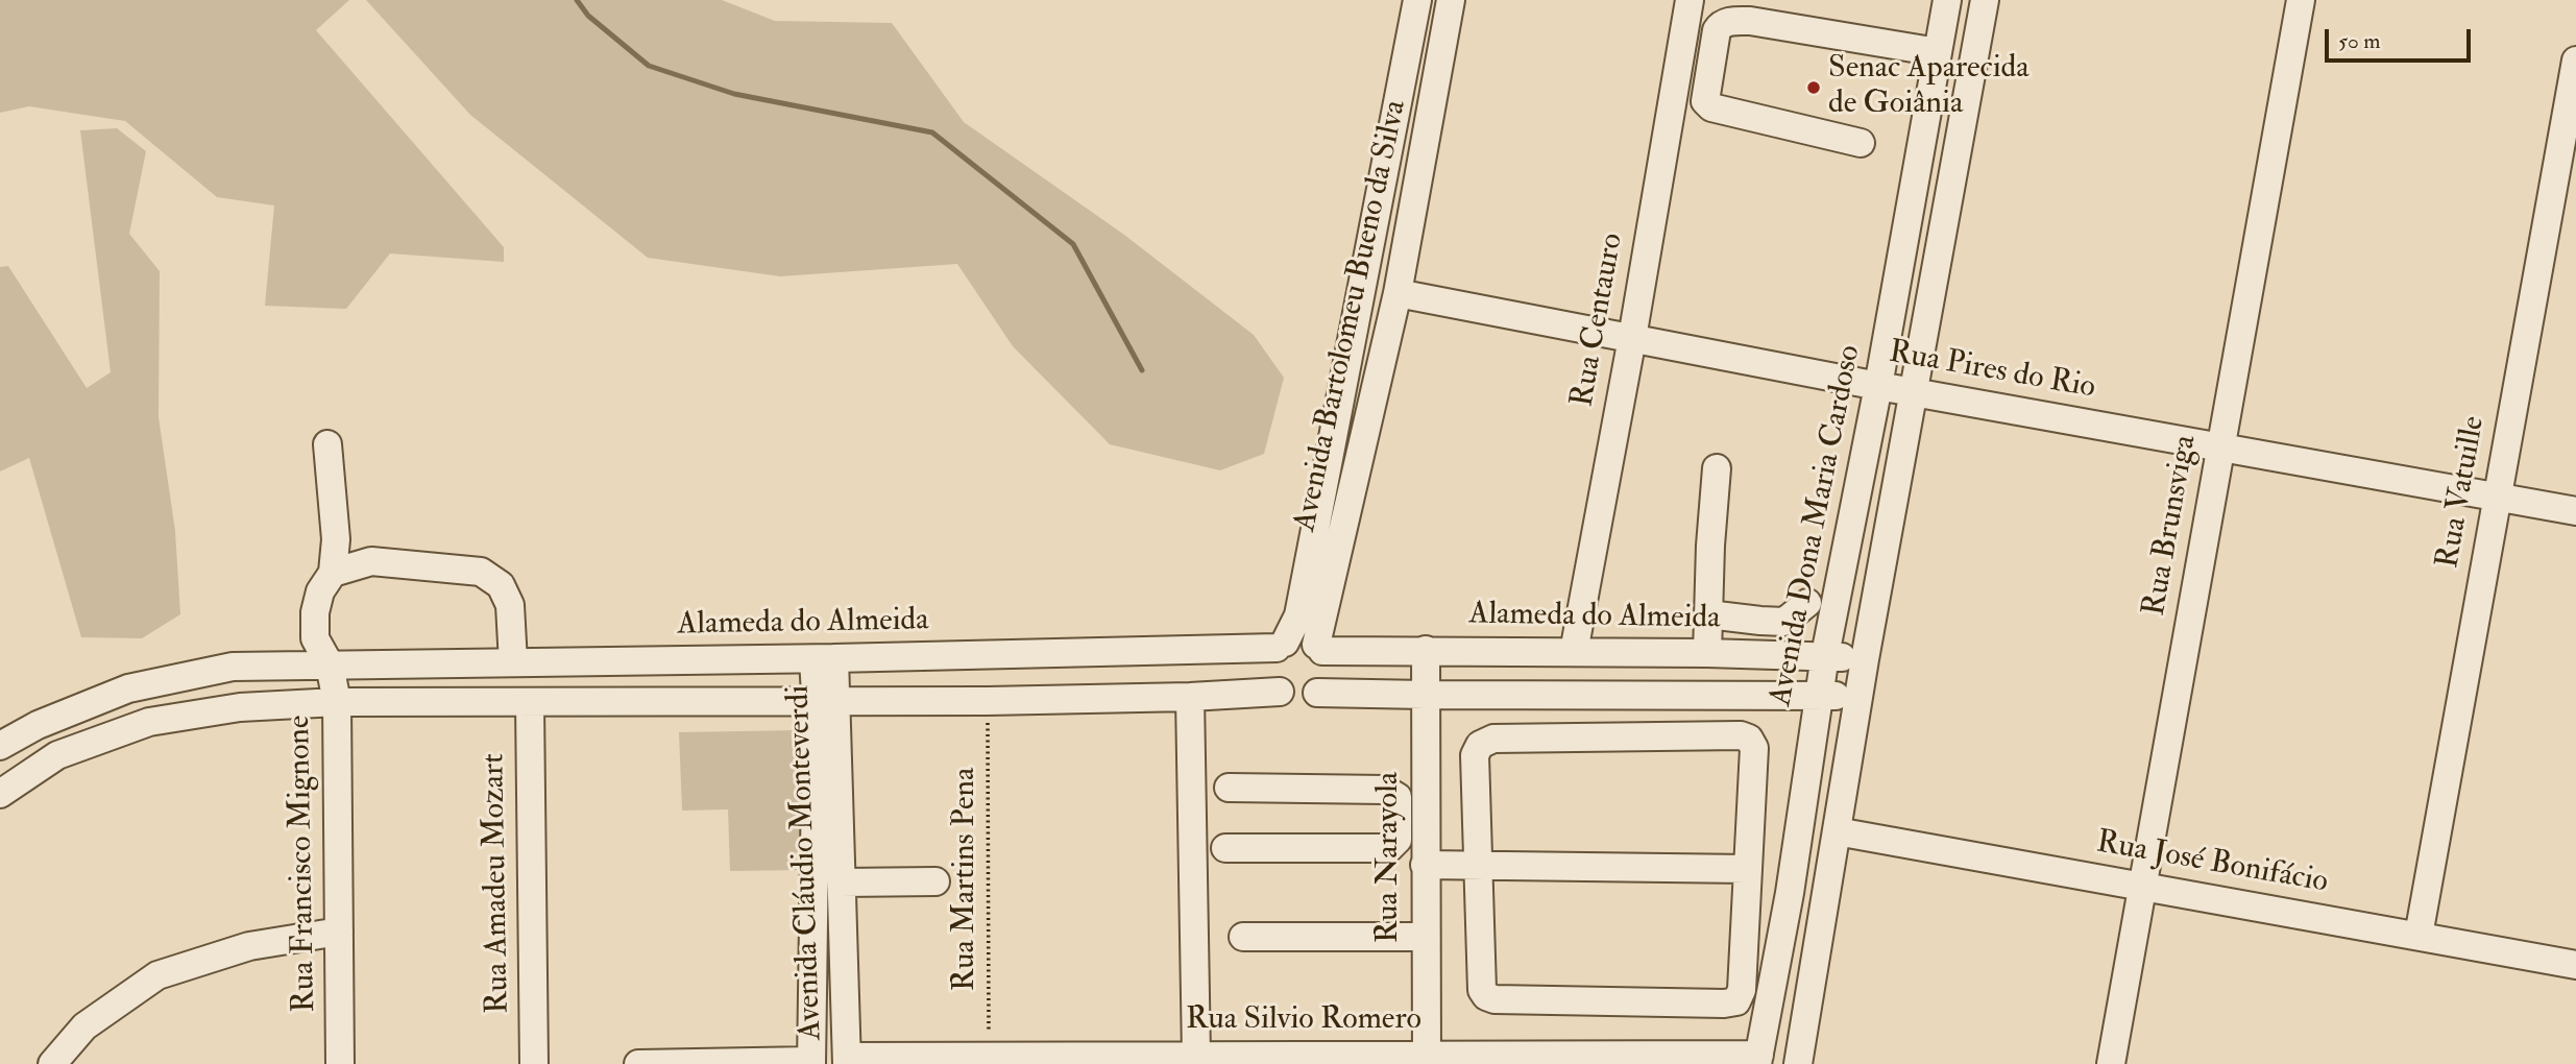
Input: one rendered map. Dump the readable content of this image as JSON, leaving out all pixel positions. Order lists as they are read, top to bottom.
{
  "streets": {
    "street": [
      "Avenida Bartolomeu Bueno da Silva",
      "Rua Centauro",
      "Rua Pires do Rio",
      "Rua Vatuille",
      "Avenida Dona Maria Cardoso",
      "Rua Brunsviga",
      "Alameda do Almeida",
      "Rua Narayola",
      "Avenida Cláudio Monteverdi",
      "Rua Francisco Mignone",
      "Rua José Bonifácio",
      "Rua Amadeu Mozart",
      "Rua Silvio Romero"
    ],
    "path": ["Rua Martins Pena"]
  },
  "crossings": [
    ["Avenida Bartolomeu Bueno da Silva", "Rua Pires do Rio"],
    ["Avenida Bartolomeu Bueno da Silva", "Alameda do Almeida"],
    ["Rua Centauro", "Rua Pires do Rio"],
    ["Rua Centauro", "Alameda do Almeida"],
    ["Rua Pires do Rio", "Rua Vatuille"],
    ["Rua Pires do Rio", "Avenida Dona Maria Cardoso"],
    ["Rua Pires do Rio", "Rua Brunsviga"],
    ["Rua Vatuille", "Rua José Bonifácio"],
    ["Avenida Dona Maria Cardoso", "Alameda do Almeida"],
    ["Avenida Dona Maria Cardoso", "Rua Silvio Romero"],
    ["Rua Brunsviga", "Rua José Bonifácio"],
    ["Alameda do Almeida", "Rua Narayola"],
    ["Alameda do Almeida", "Avenida Cláudio Monteverdi"],
    ["Alameda do Almeida", "Rua Francisco Mignone"],
    ["Rua Narayola", "Rua Silvio Romero"],
    ["Avenida Cláudio Monteverdi", "Rua Silvio Romero"],
    ["Rua Martins Pena", "Rua Silvio Romero"]
  ],
  "places": ["Senac Aparecida de Goiânia"],
  "scale_bar": "50 m"
}
